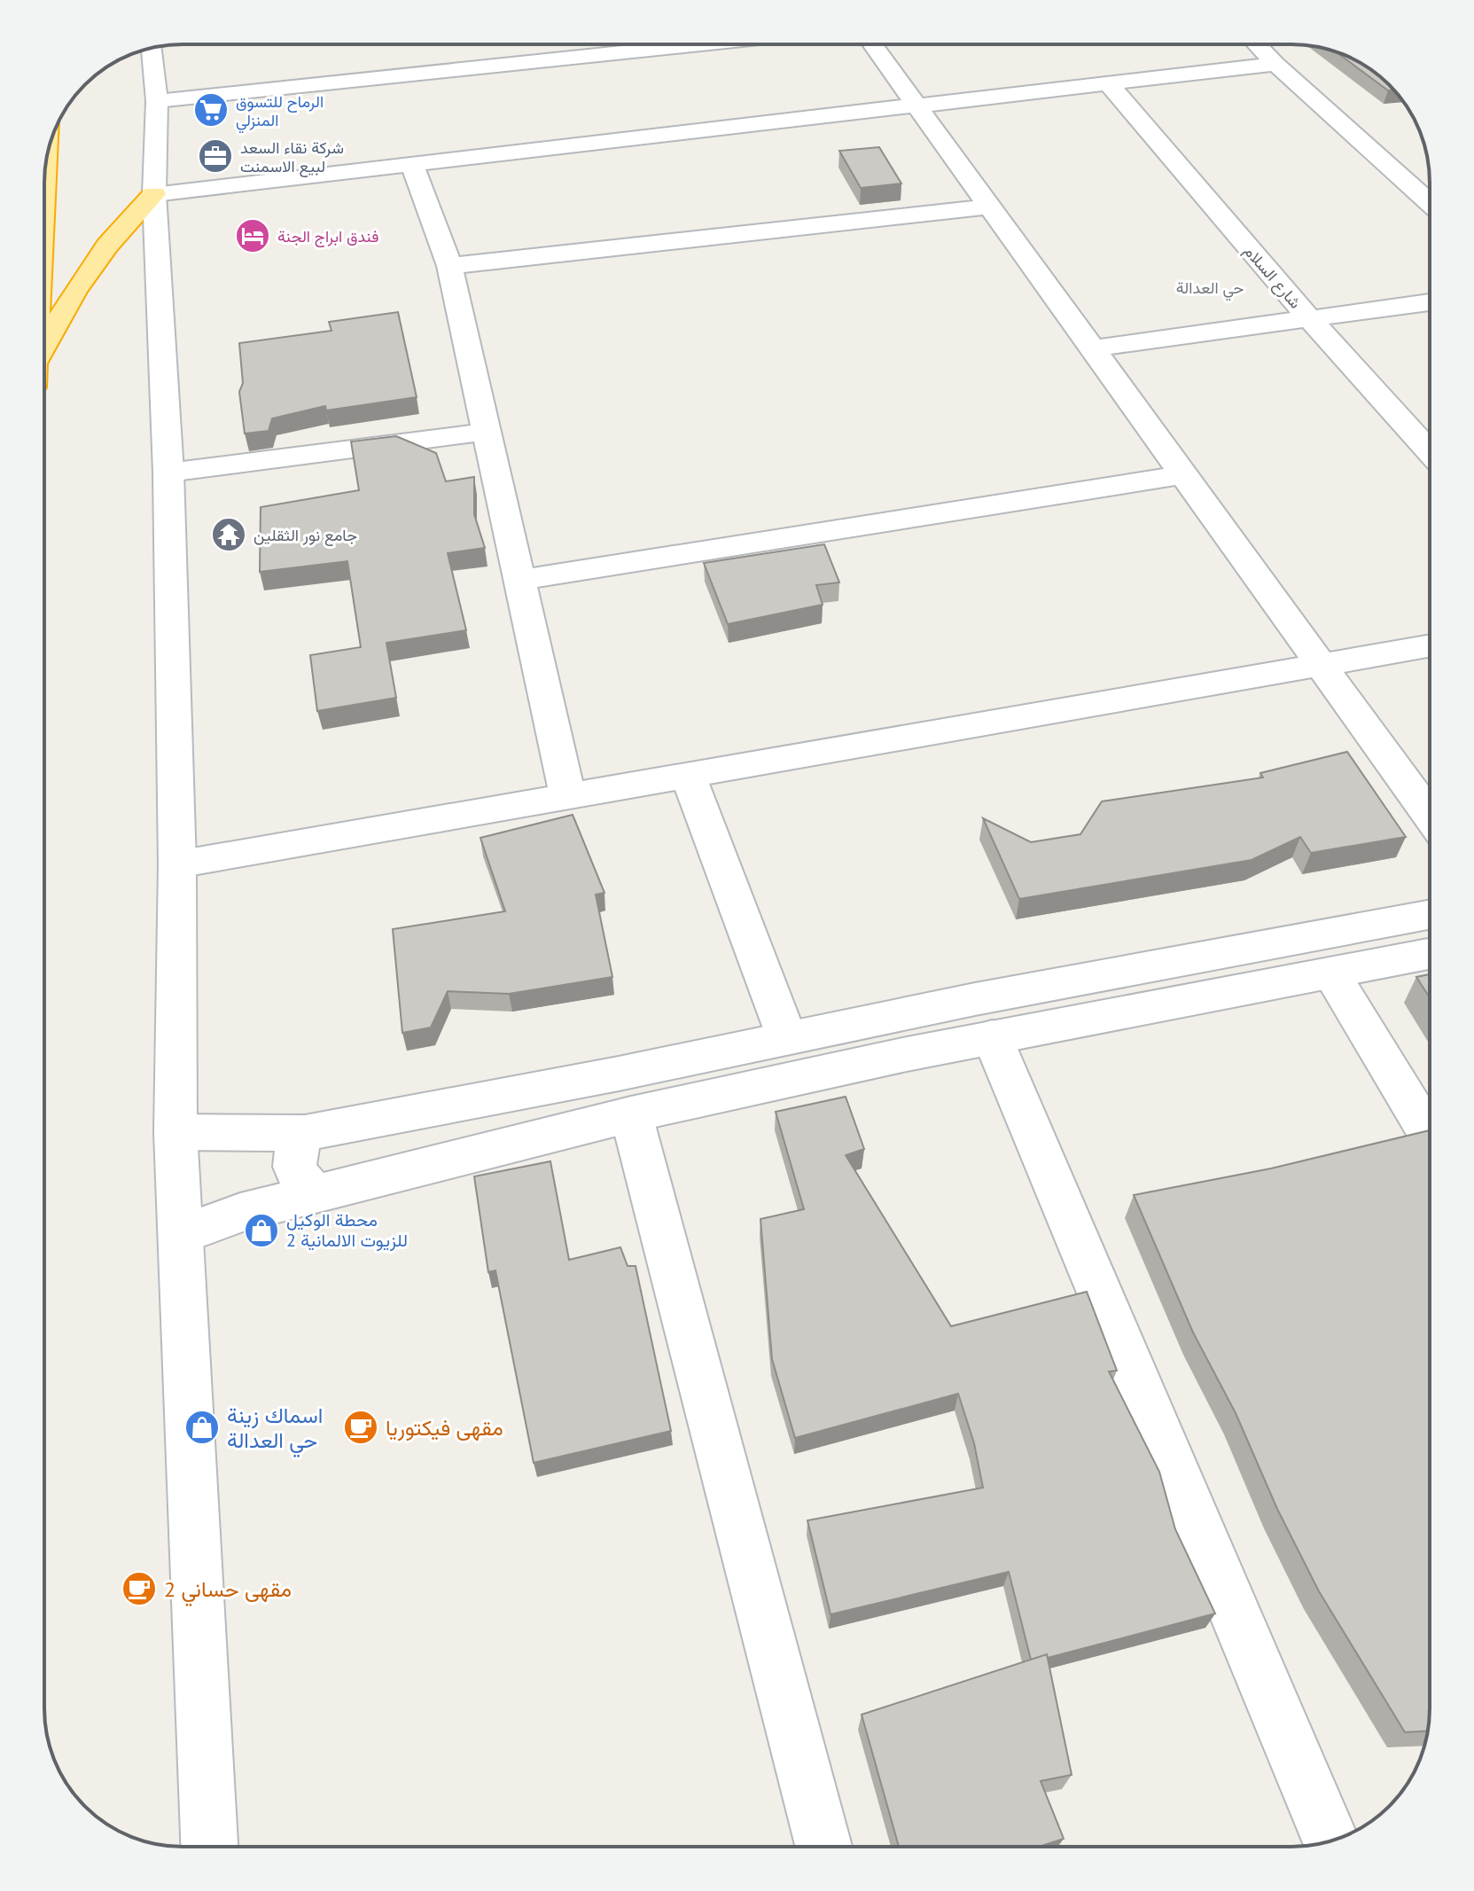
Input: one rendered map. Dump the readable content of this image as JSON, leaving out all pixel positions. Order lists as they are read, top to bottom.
{
  "streets": {
    "street": ["شارع السلام"]
  },
  "districts": ["حي العدالة"],
  "places": {
    "supermarket": ["الرماح للتسوق المنزلي"],
    "office": ["شركة نقاء السعد لبيع الاسمنت"],
    "hotel": ["فندق ابراج الجنة"],
    "temple": ["جامع نور الثقلين"],
    "shop": ["محطة الوكيل للزيوت الالمانية 2", "اسماك زينة حي العدالة"],
    "cafe": ["مقهى فيكتوريا", "مقهى حساني 2"]
  }
}
